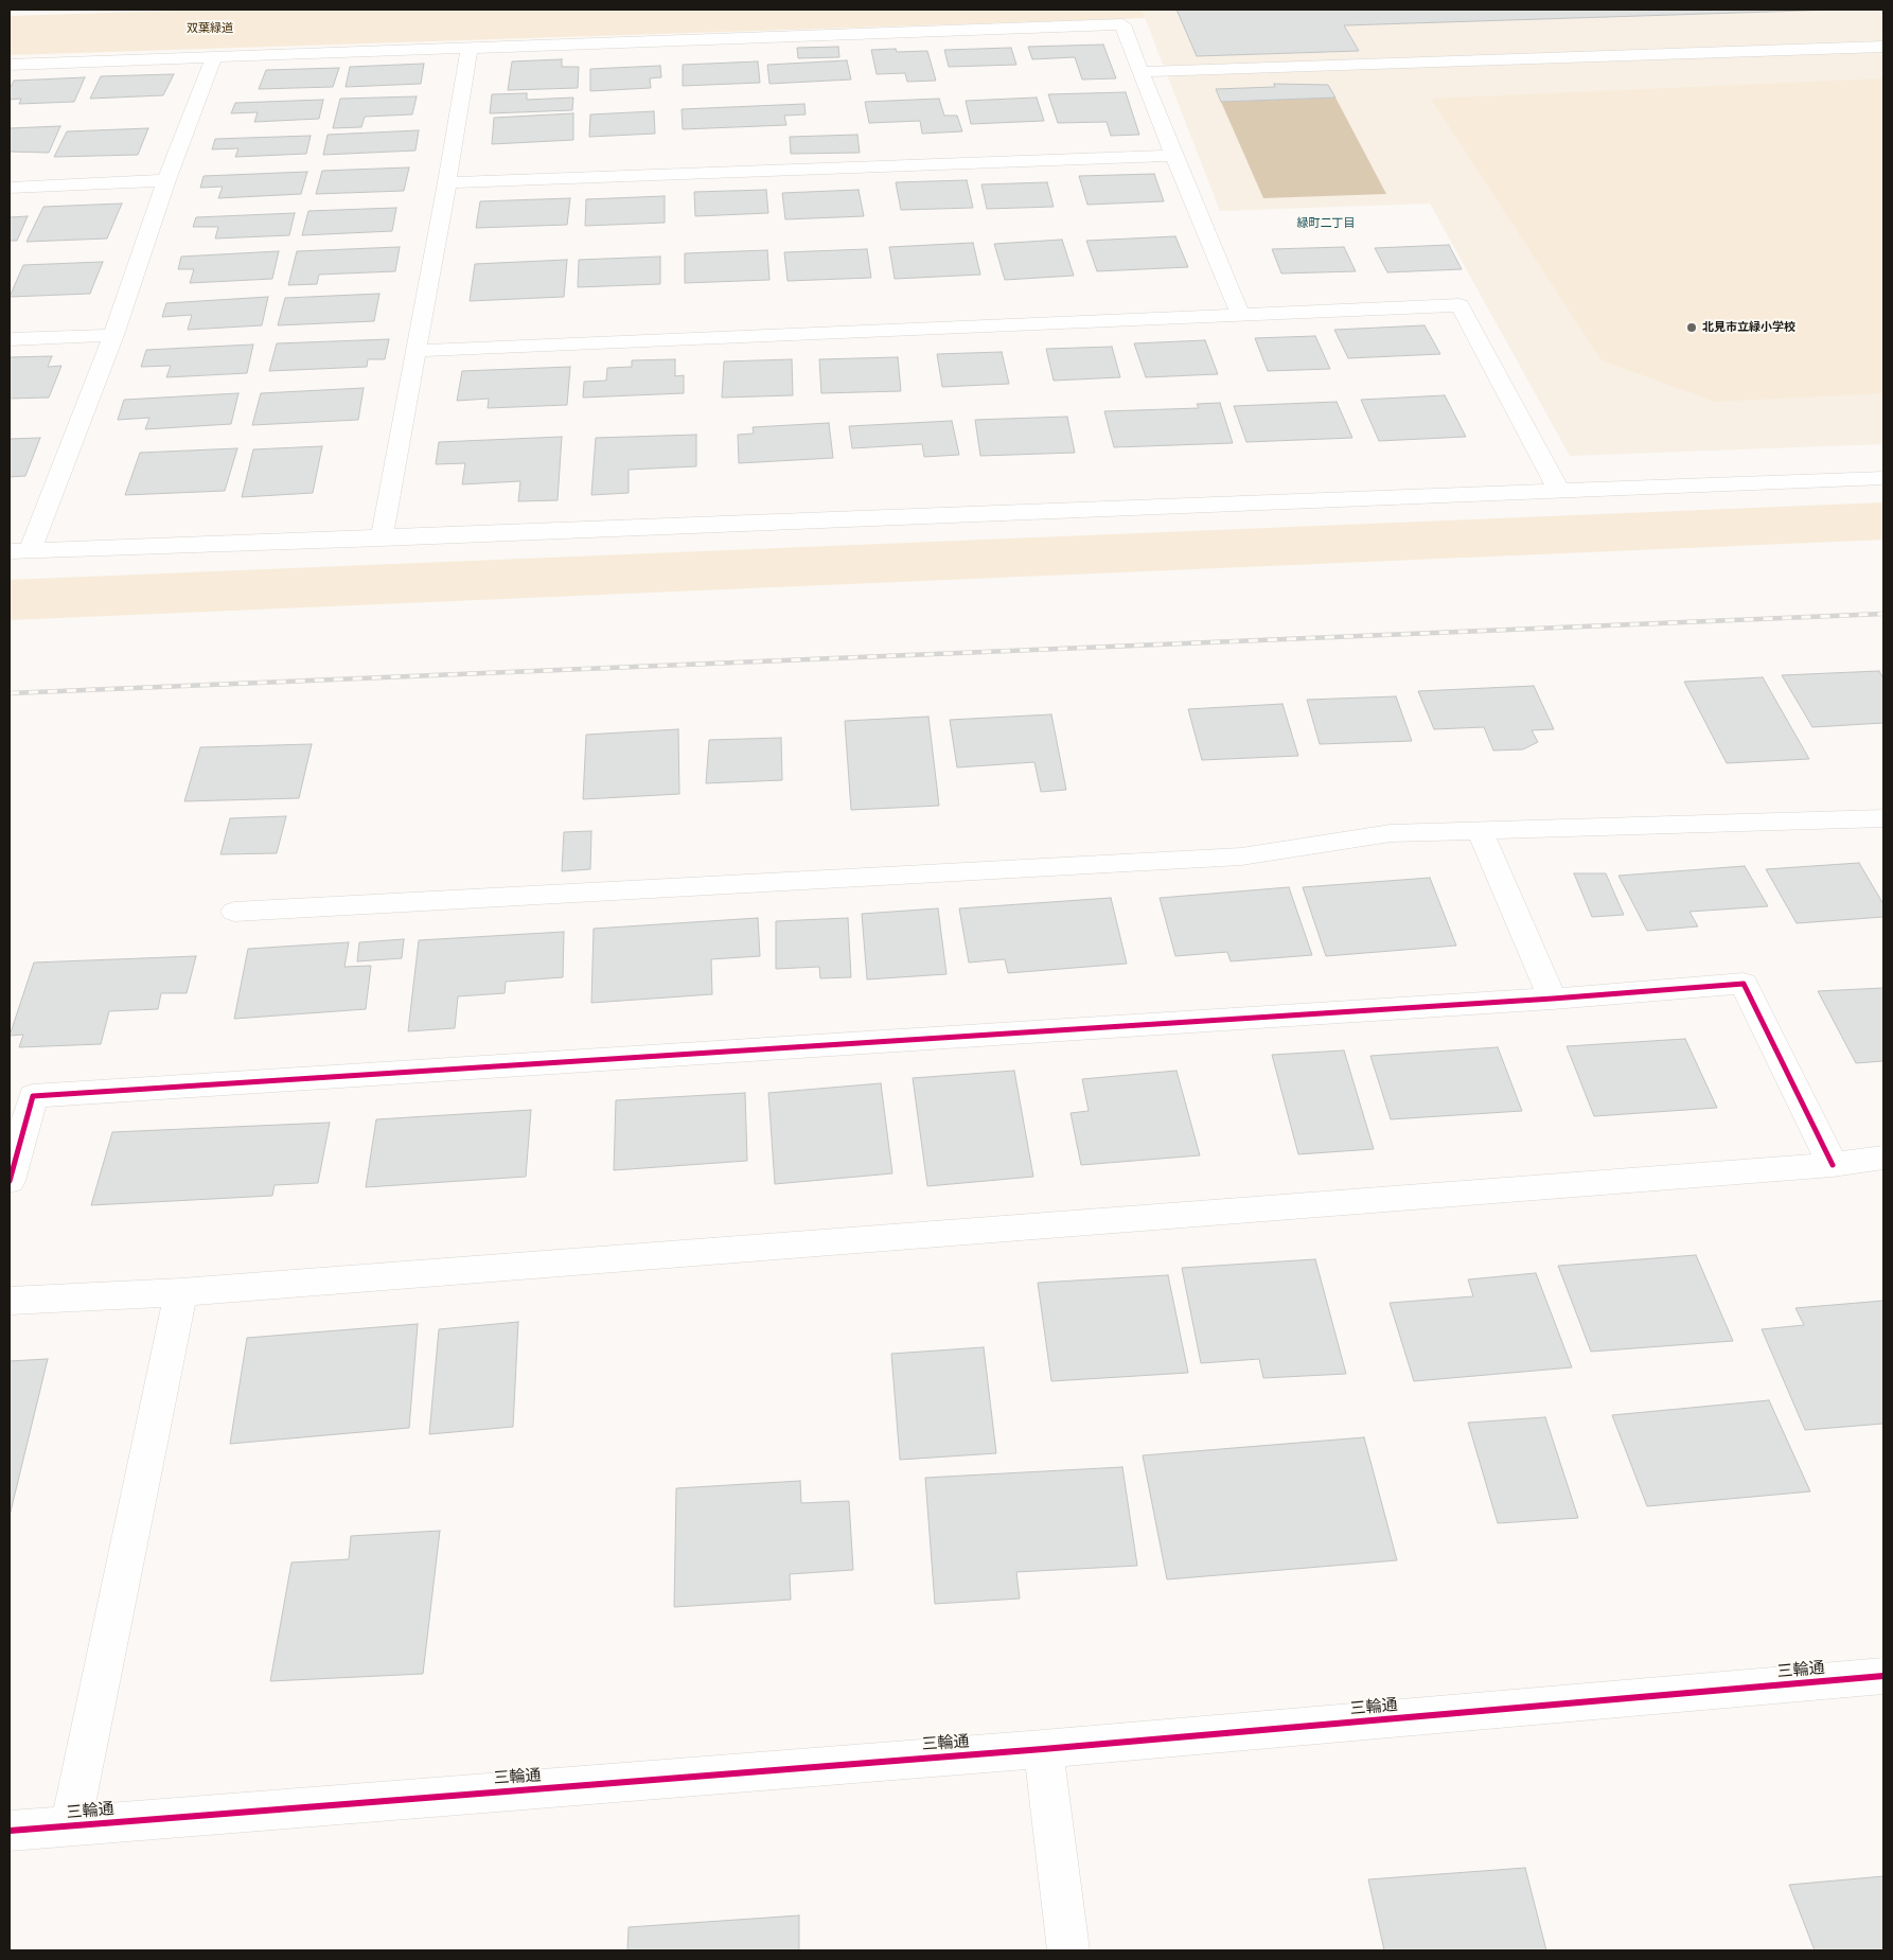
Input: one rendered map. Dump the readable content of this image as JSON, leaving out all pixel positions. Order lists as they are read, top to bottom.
{
  "streets": {
    "street": ["三輪通"]
  },
  "districts": ["緑町二丁目"],
  "parks": ["双葉緑道"],
  "places": ["北見市立緑小学校"]
}
